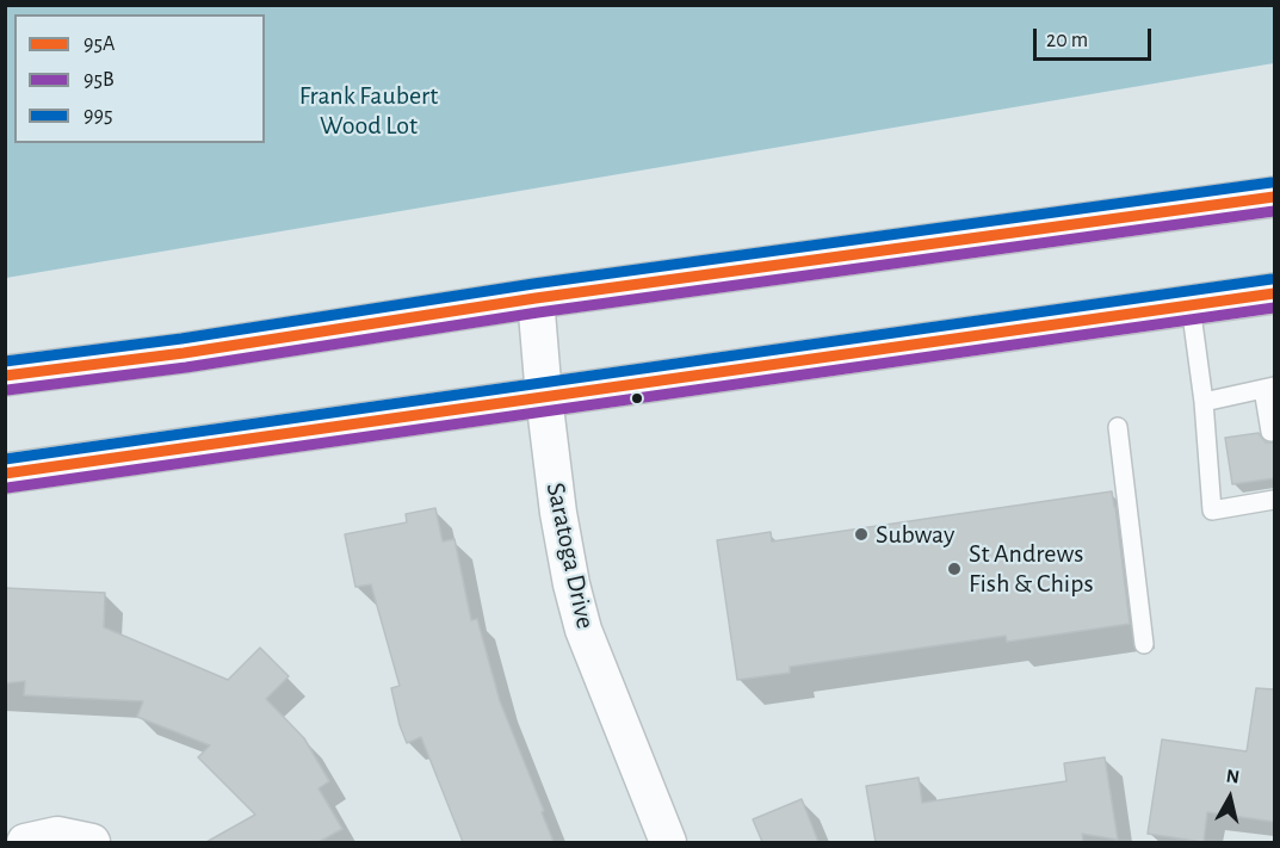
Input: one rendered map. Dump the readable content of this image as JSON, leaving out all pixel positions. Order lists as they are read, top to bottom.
{
  "streets": {
    "street": ["Saratoga Drive"]
  },
  "parks": ["Frank Faubert Wood Lot"],
  "places": ["Subway", "St Andrews Fish & Chips"],
  "lines": ["transit line 995", "transit line 95A", "transit line 95B"],
  "legend": ["95A", "95B", "995"],
  "scale_bar": "20 m",
  "north": "top"
}
